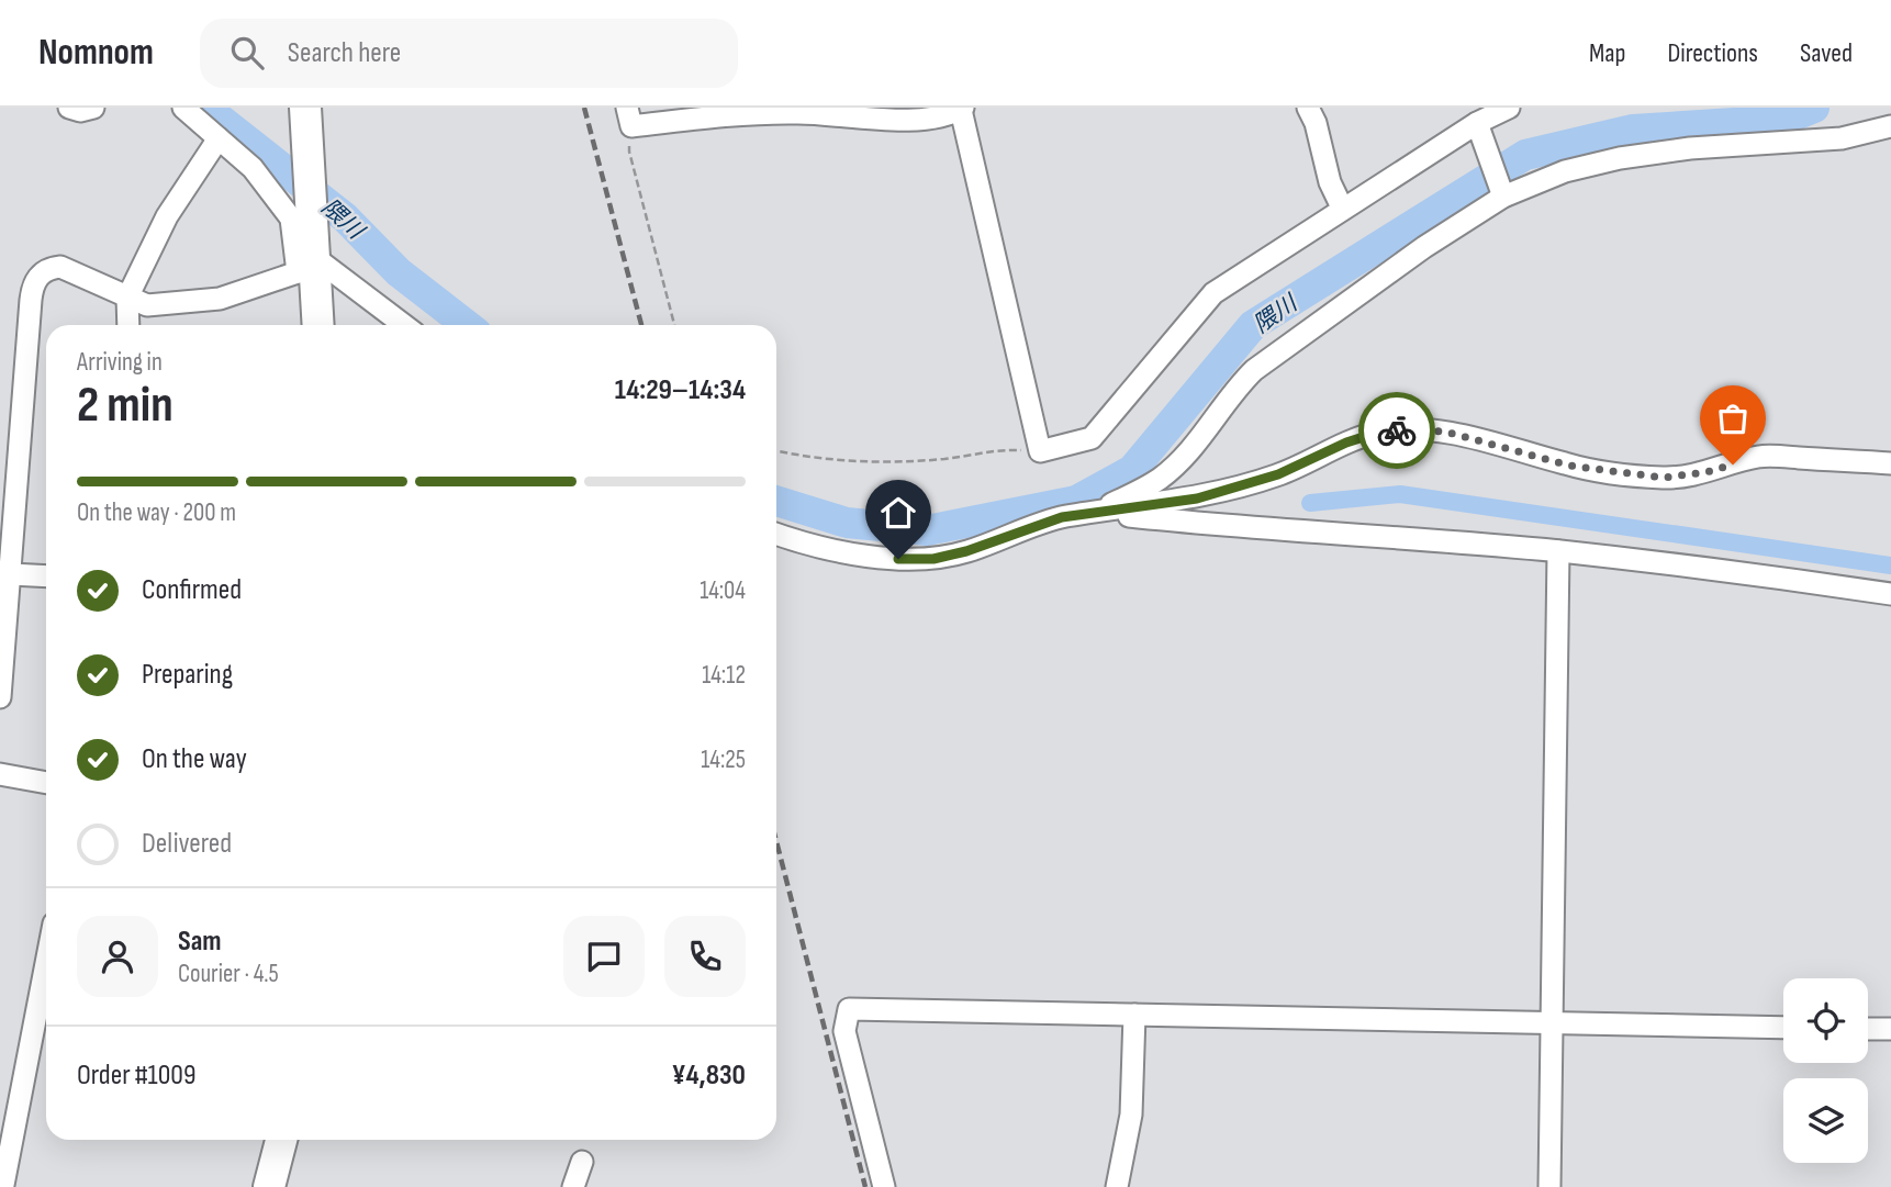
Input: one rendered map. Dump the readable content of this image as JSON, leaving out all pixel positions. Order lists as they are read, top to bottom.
{
  "water": ["隈川"],
  "page": {
    "header": "Nomnom",
    "search": "Search here",
    "nav": ["Map", "Directions", "Saved"],
    "heading": ["2 min", "Arriving in", "14:29–14:34"],
    "panel": [
      "Sam",
      "Courier · 4.5",
      "Order #1009",
      "¥4,830"
    ],
    "bar": "On the way · 200 m",
    "list": [
      ["Confirmed", "14:04"],
      ["Preparing", "14:12"],
      ["On the way", "14:25"],
      "Delivered"
    ]
  }
}
